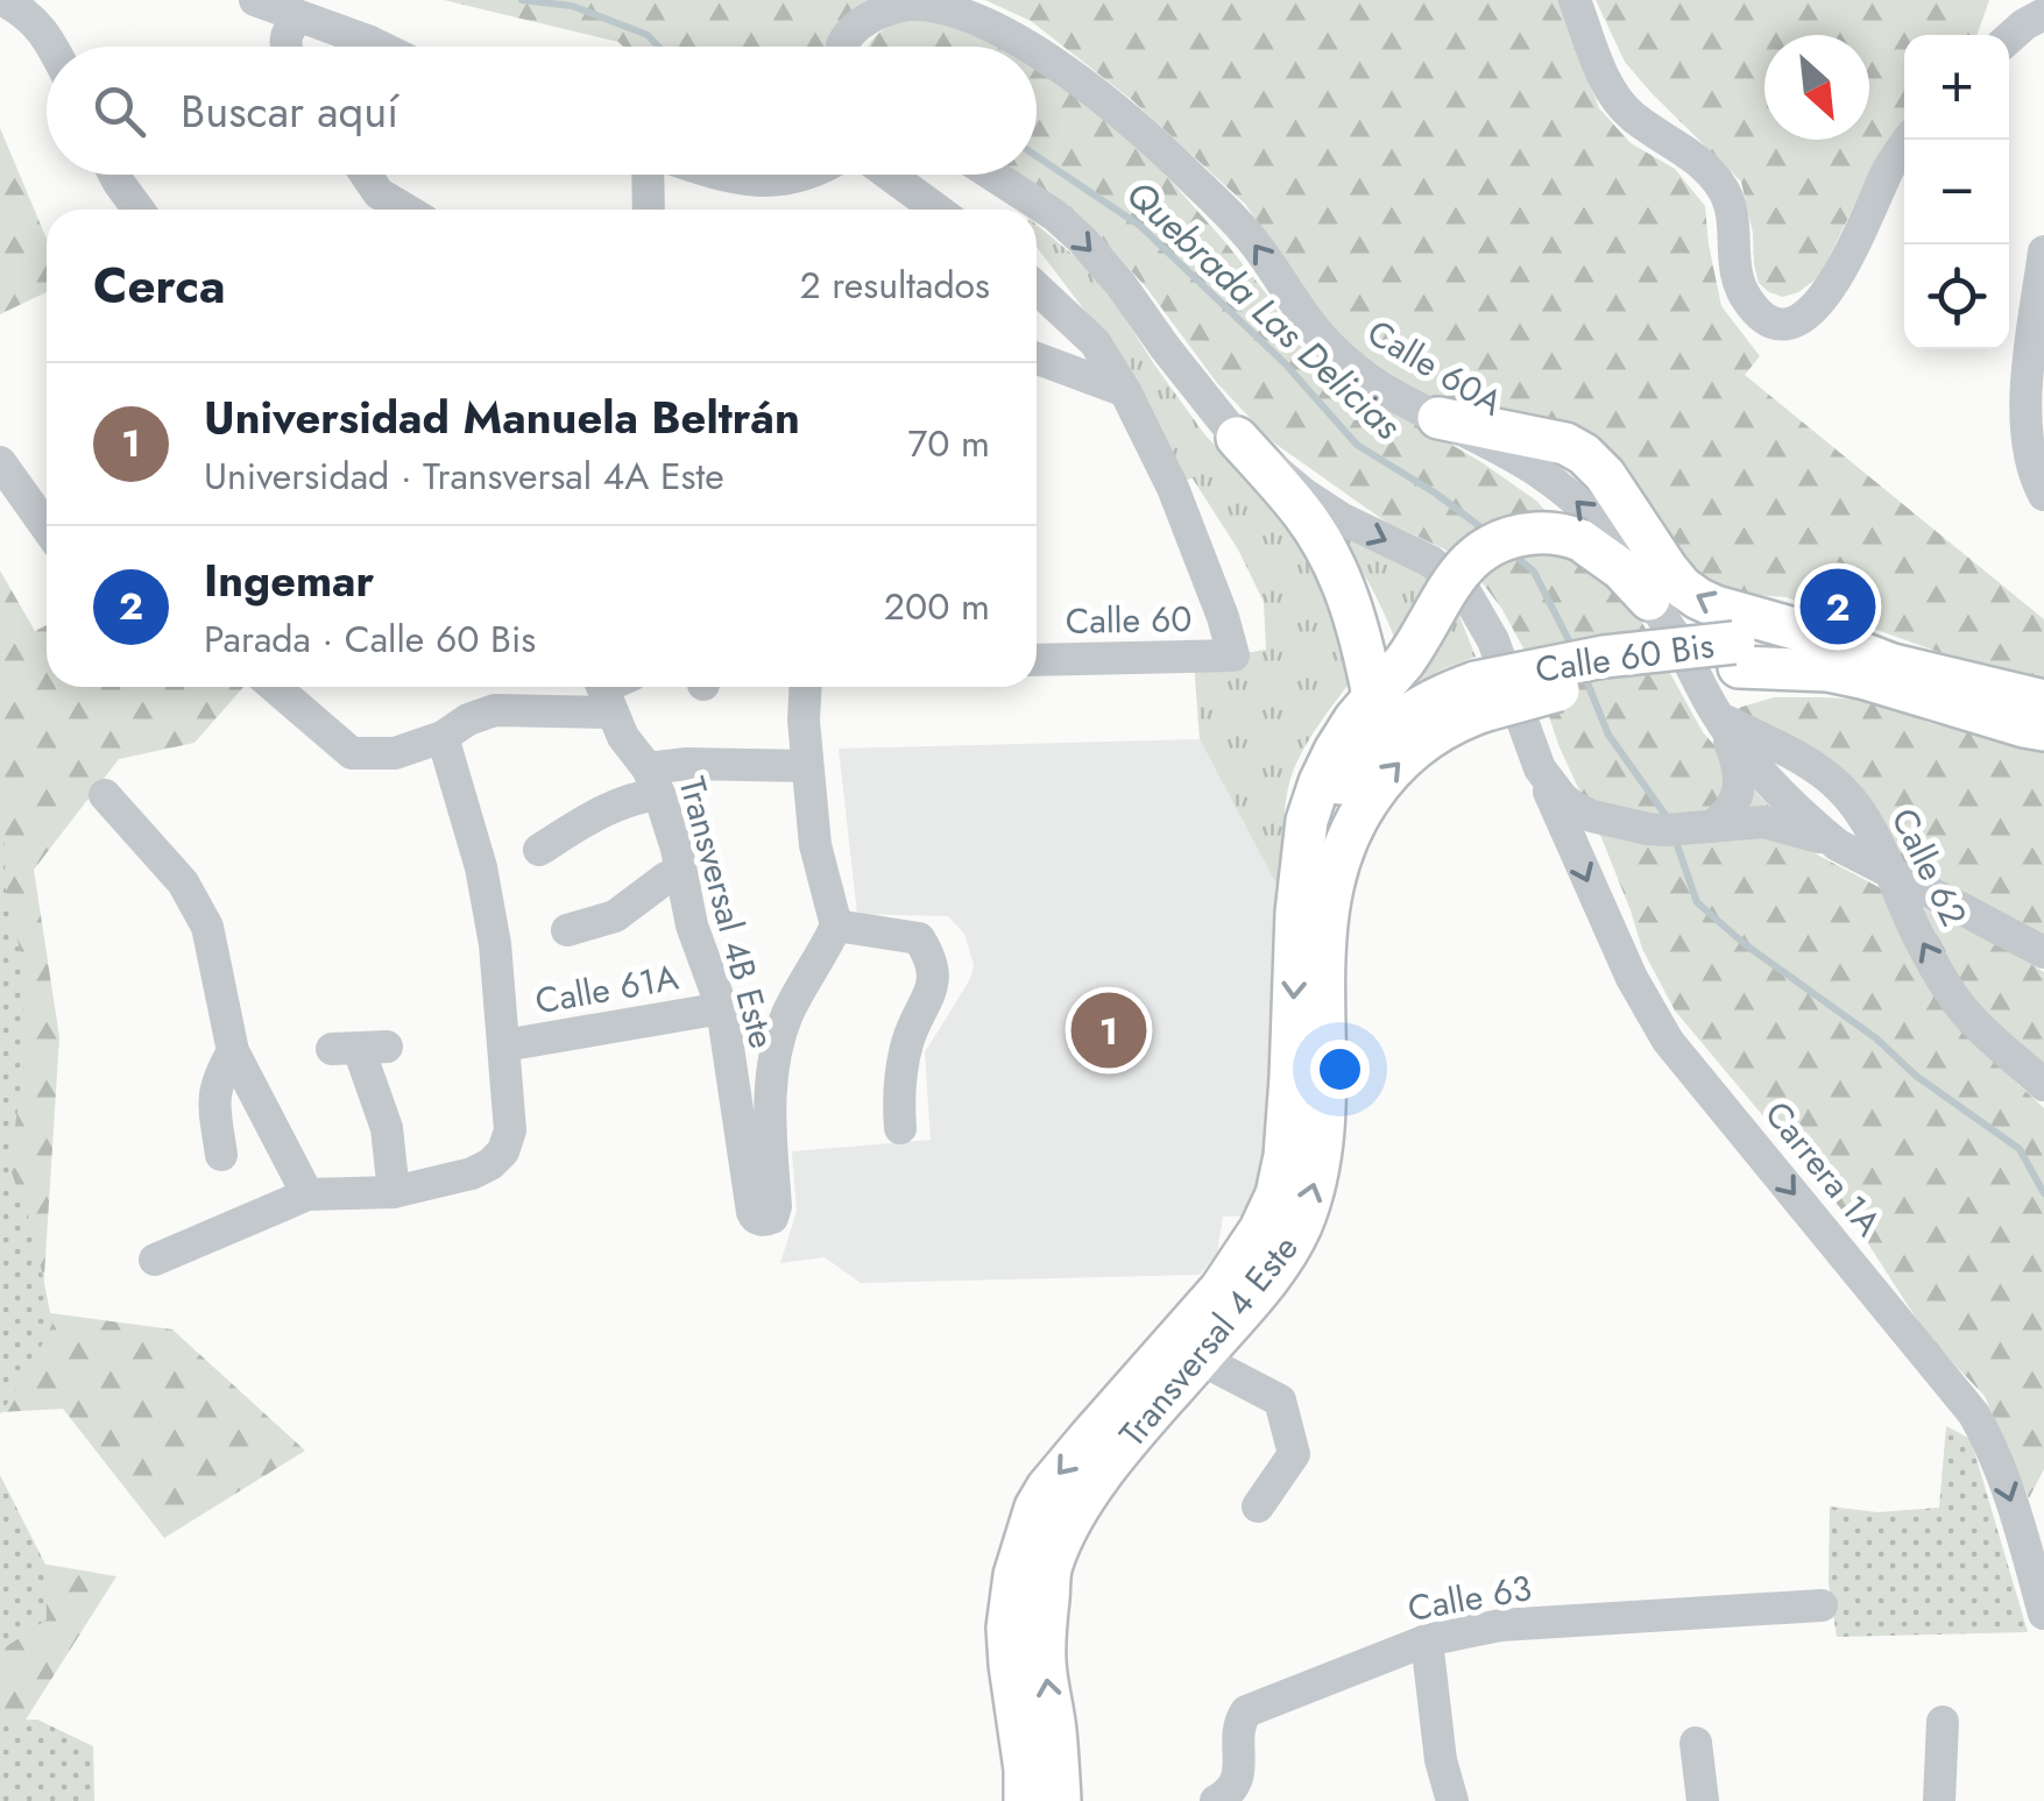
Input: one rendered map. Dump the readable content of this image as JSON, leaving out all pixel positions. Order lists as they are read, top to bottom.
{
  "streets": {
    "main road": ["Calle 60 Bis", "Transversal 4 Este"],
    "street": [
      "Calle 60A",
      "Calle 60",
      "Calle 62",
      "Transversal 4B Este",
      "Calle 61A",
      "Carrera 1A",
      "Calle 63"
    ]
  },
  "crossings": [
    ["Calle 60A", "Calle 62"],
    ["Calle 60A", "Carrera 1A"],
    ["Calle 60 Bis", "Transversal 4 Este"],
    ["Transversal 4B Este", "Calle 61A"]
  ],
  "one_way": ["Calle 62", "Carrera 1A"],
  "water": ["Quebrada Las Delicias"],
  "north": "bottom right",
  "page": {
    "map_buttons": ["+", "−"],
    "search": "Buscar aquí",
    "heading": ["Cerca", "2 resultados"],
    "list": [
      {
        "mark": "1",
        "name": "Universidad Manuela Beltrán",
        "note": "Universidad · Transversal 4A Este",
        "value": "70 m"
      },
      {
        "mark": "2",
        "name": "Ingemar",
        "note": "Parada · Calle 60 Bis",
        "value": "200 m"
      }
    ],
    "pins": ["2", "1"]
  }
}
